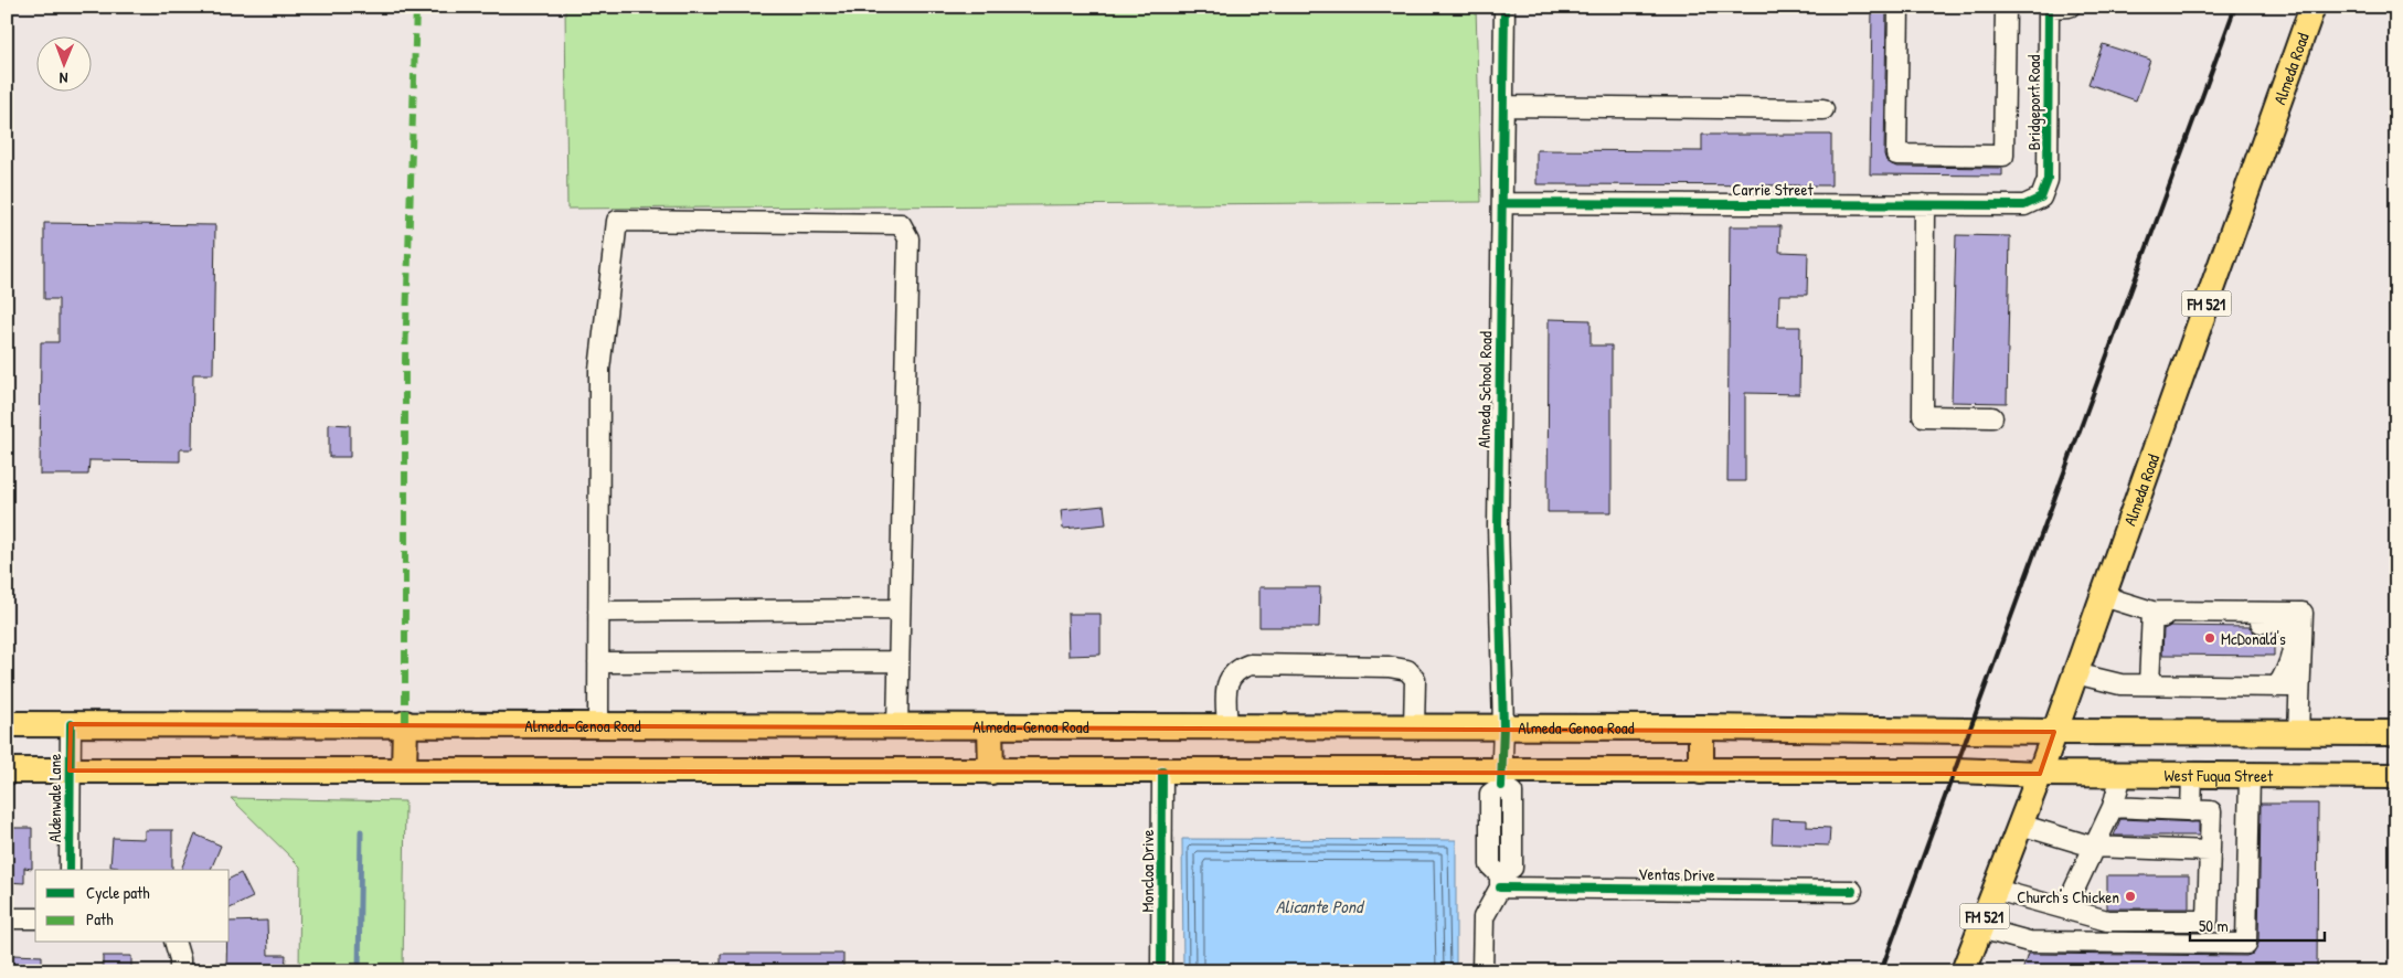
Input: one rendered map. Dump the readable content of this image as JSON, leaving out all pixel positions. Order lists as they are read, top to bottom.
{
  "streets": {
    "main road": [
      "Almeda Road",
      "FM 521",
      "Almeda-Genoa Road",
      "West Fuqua Street"
    ],
    "street": [
      "Bridgeport Road",
      "Carrie Street",
      "Almeda School Road",
      "Aldenwale Lane",
      "Moncloa Drive",
      "Ventas Drive"
    ]
  },
  "crossings": [
    ["Almeda Road", "Almeda-Genoa Road"],
    ["Almeda Road", "West Fuqua Street"],
    ["Bridgeport Road", "Carrie Street"],
    ["Carrie Street", "Almeda School Road"],
    ["Almeda School Road", "Almeda-Genoa Road"],
    ["Almeda-Genoa Road", "Aldenwale Lane"]
  ],
  "water": ["Alicante Pond"],
  "places": ["McDonald's", "Church's Chicken"],
  "legend": ["Cycle path", "Path"],
  "scale_bar": "50 m",
  "north": "bottom"
}
